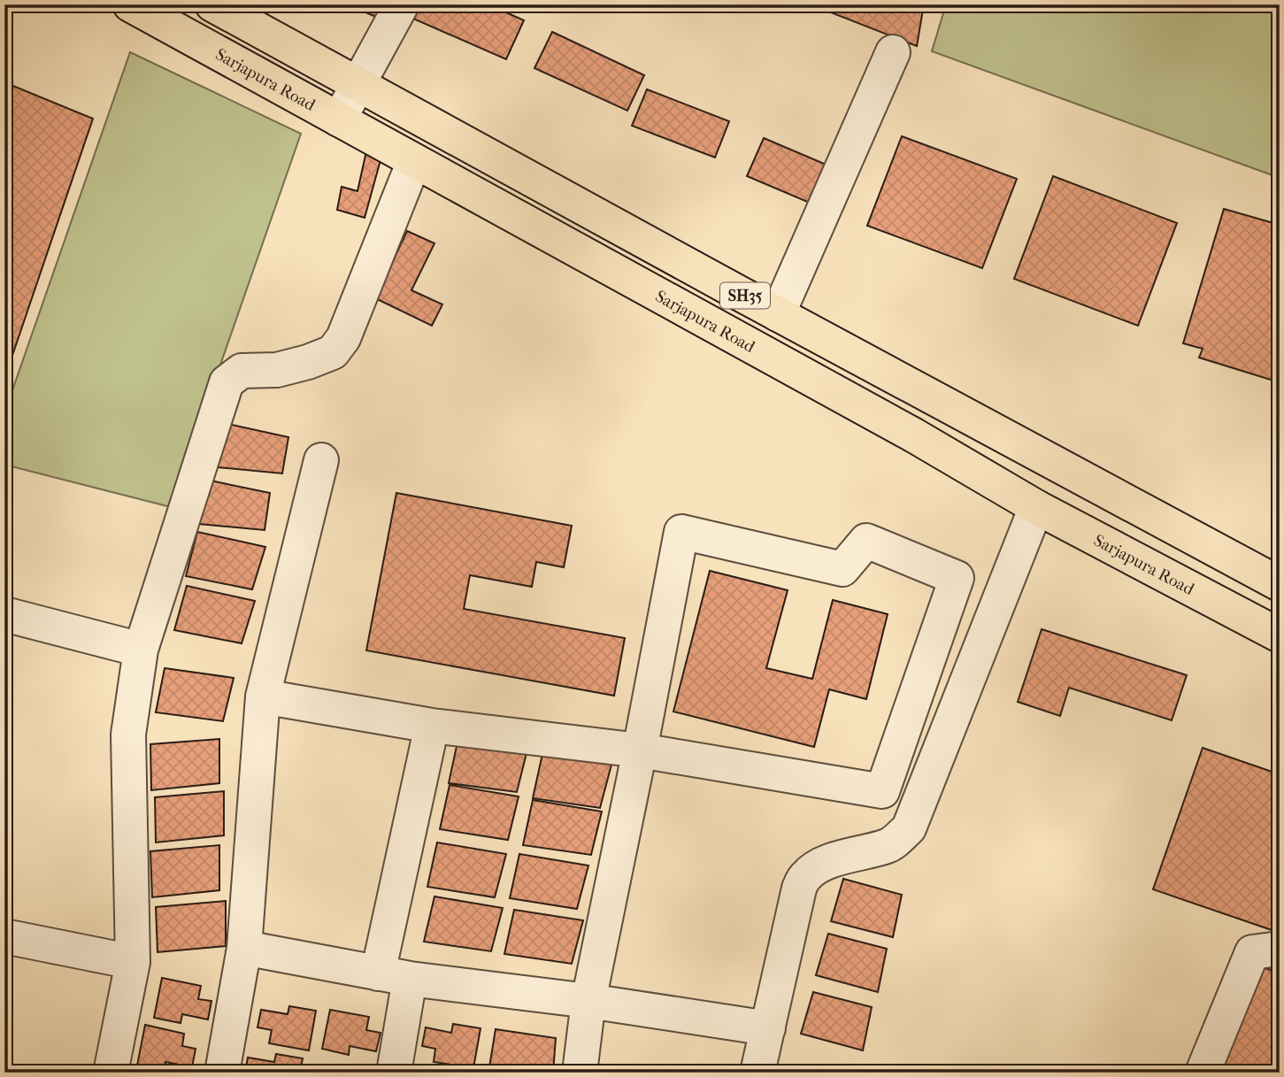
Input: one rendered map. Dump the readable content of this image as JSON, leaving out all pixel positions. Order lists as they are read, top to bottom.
{
  "streets": {
    "main road": ["Sarjapura Road", "SH35"]
  }
}
